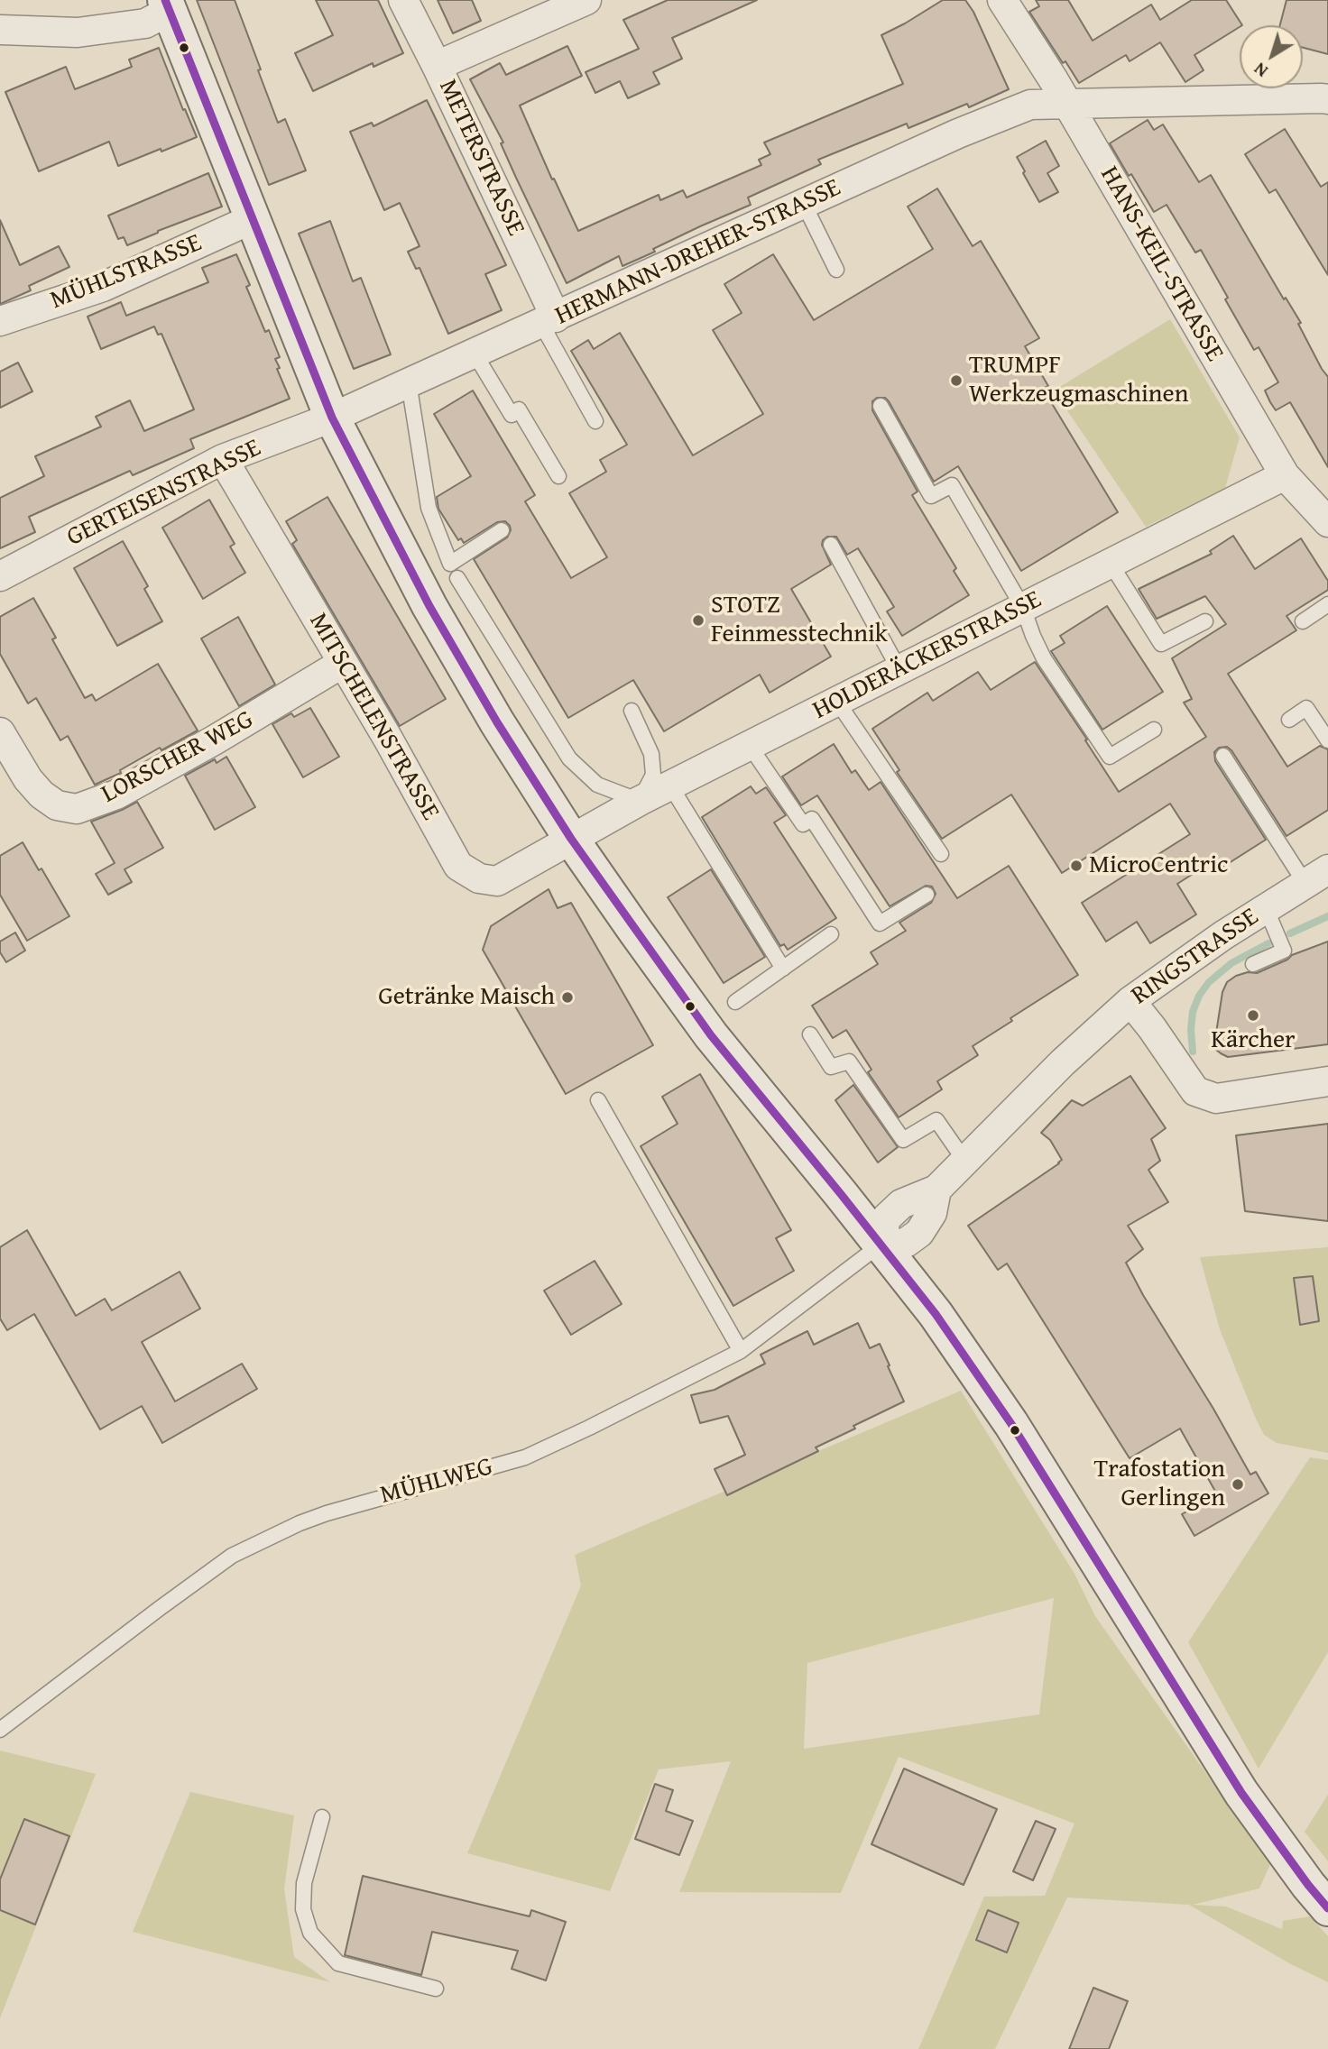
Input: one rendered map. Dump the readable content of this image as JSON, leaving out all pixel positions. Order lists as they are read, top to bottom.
{
  "streets": {
    "street": [
      "METERSTRASSE",
      "HERMANN-DREHER-STRASSE",
      "HANS-KEIL-STRASSE",
      "MÜHLSTRASSE",
      "GERTEISENSTRASSE",
      "HOLDERÄCKERSTRASSE",
      "MITSCHELENSTRASSE",
      "LORSCHER WEG",
      "RINGSTRASSE"
    ],
    "lane": ["MÜHLWEG"]
  },
  "crossings": [
    ["METERSTRASSE", "HERMANN-DREHER-STRASSE"],
    ["HERMANN-DREHER-STRASSE", "HANS-KEIL-STRASSE"],
    ["HERMANN-DREHER-STRASSE", "GERTEISENSTRASSE"],
    ["HANS-KEIL-STRASSE", "HOLDERÄCKERSTRASSE"],
    ["GERTEISENSTRASSE", "MITSCHELENSTRASSE"],
    ["HOLDERÄCKERSTRASSE", "MITSCHELENSTRASSE"],
    ["MITSCHELENSTRASSE", "LORSCHER WEG"],
    ["RINGSTRASSE", "MÜHLWEG"]
  ],
  "places": [
    "TRUMPF Werkzeugmaschinen",
    "STOTZ Feinmesstechnik",
    "MicroCentric",
    "Getränke Maisch",
    "Kärcher",
    "Trafostation Gerlingen"
  ],
  "north": "bottom left"
}
